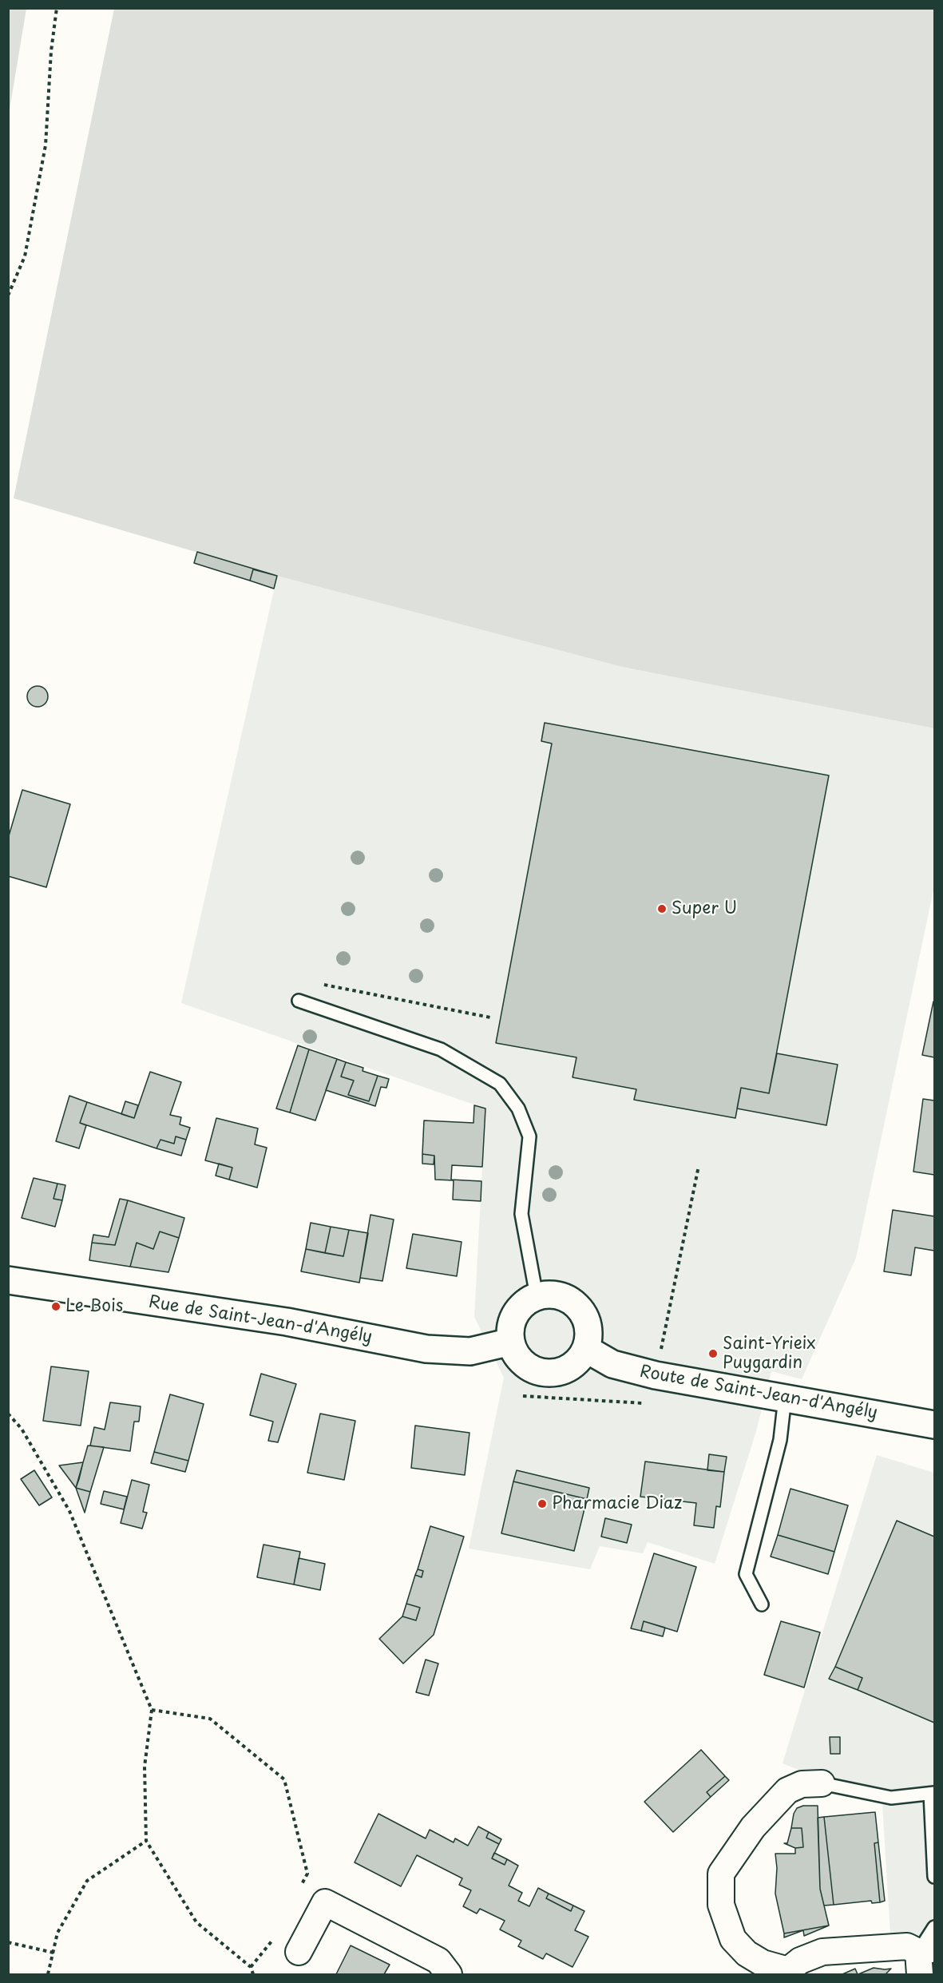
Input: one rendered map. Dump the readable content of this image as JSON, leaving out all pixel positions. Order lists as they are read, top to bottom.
{
  "streets": {
    "main road": ["Rue de Saint-Jean-d'Angély", "Route de Saint-Jean-d'Angély"]
  },
  "crossings": [
    ["Rue de Saint-Jean-d'Angély", "Route de Saint-Jean-d'Angély"]
  ],
  "places": [
    "Super U",
    "Le Bois",
    "Saint-Yrieix Puygardin",
    "Pharmacie Diaz"
  ]
}
